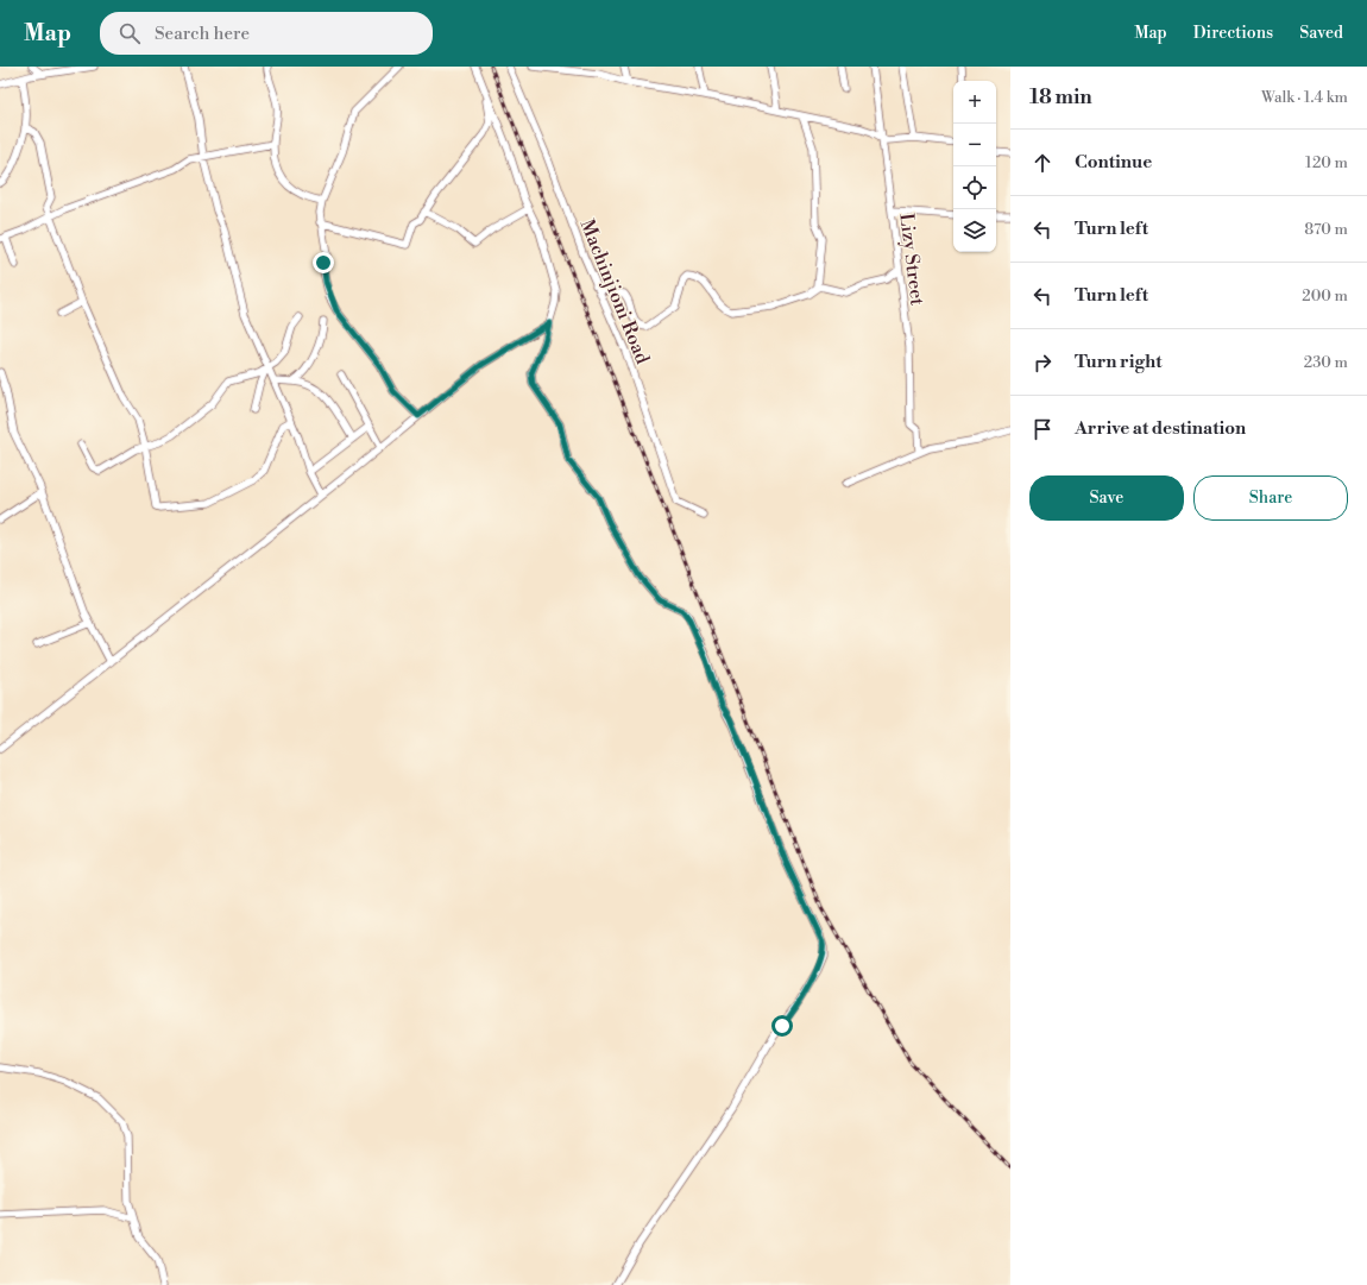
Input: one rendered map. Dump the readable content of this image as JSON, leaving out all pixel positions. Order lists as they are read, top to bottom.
{
  "streets": {
    "street": ["Lizy Street", "Machinjioni Road"]
  },
  "page": {
    "header": "Map",
    "search": "Search here",
    "nav": ["Map", "Directions", "Saved"],
    "heading": ["18 min", "Walk · 1.4 km"],
    "map_buttons": ["+", "−"],
    "list": [
      ["Continue", "120 m"],
      ["Turn left", "870 m"],
      ["Turn left", "200 m"],
      ["Turn right", "230 m"],
      "Arrive at destination"
    ],
    "buttons": ["Save", "Share"]
  }
}
